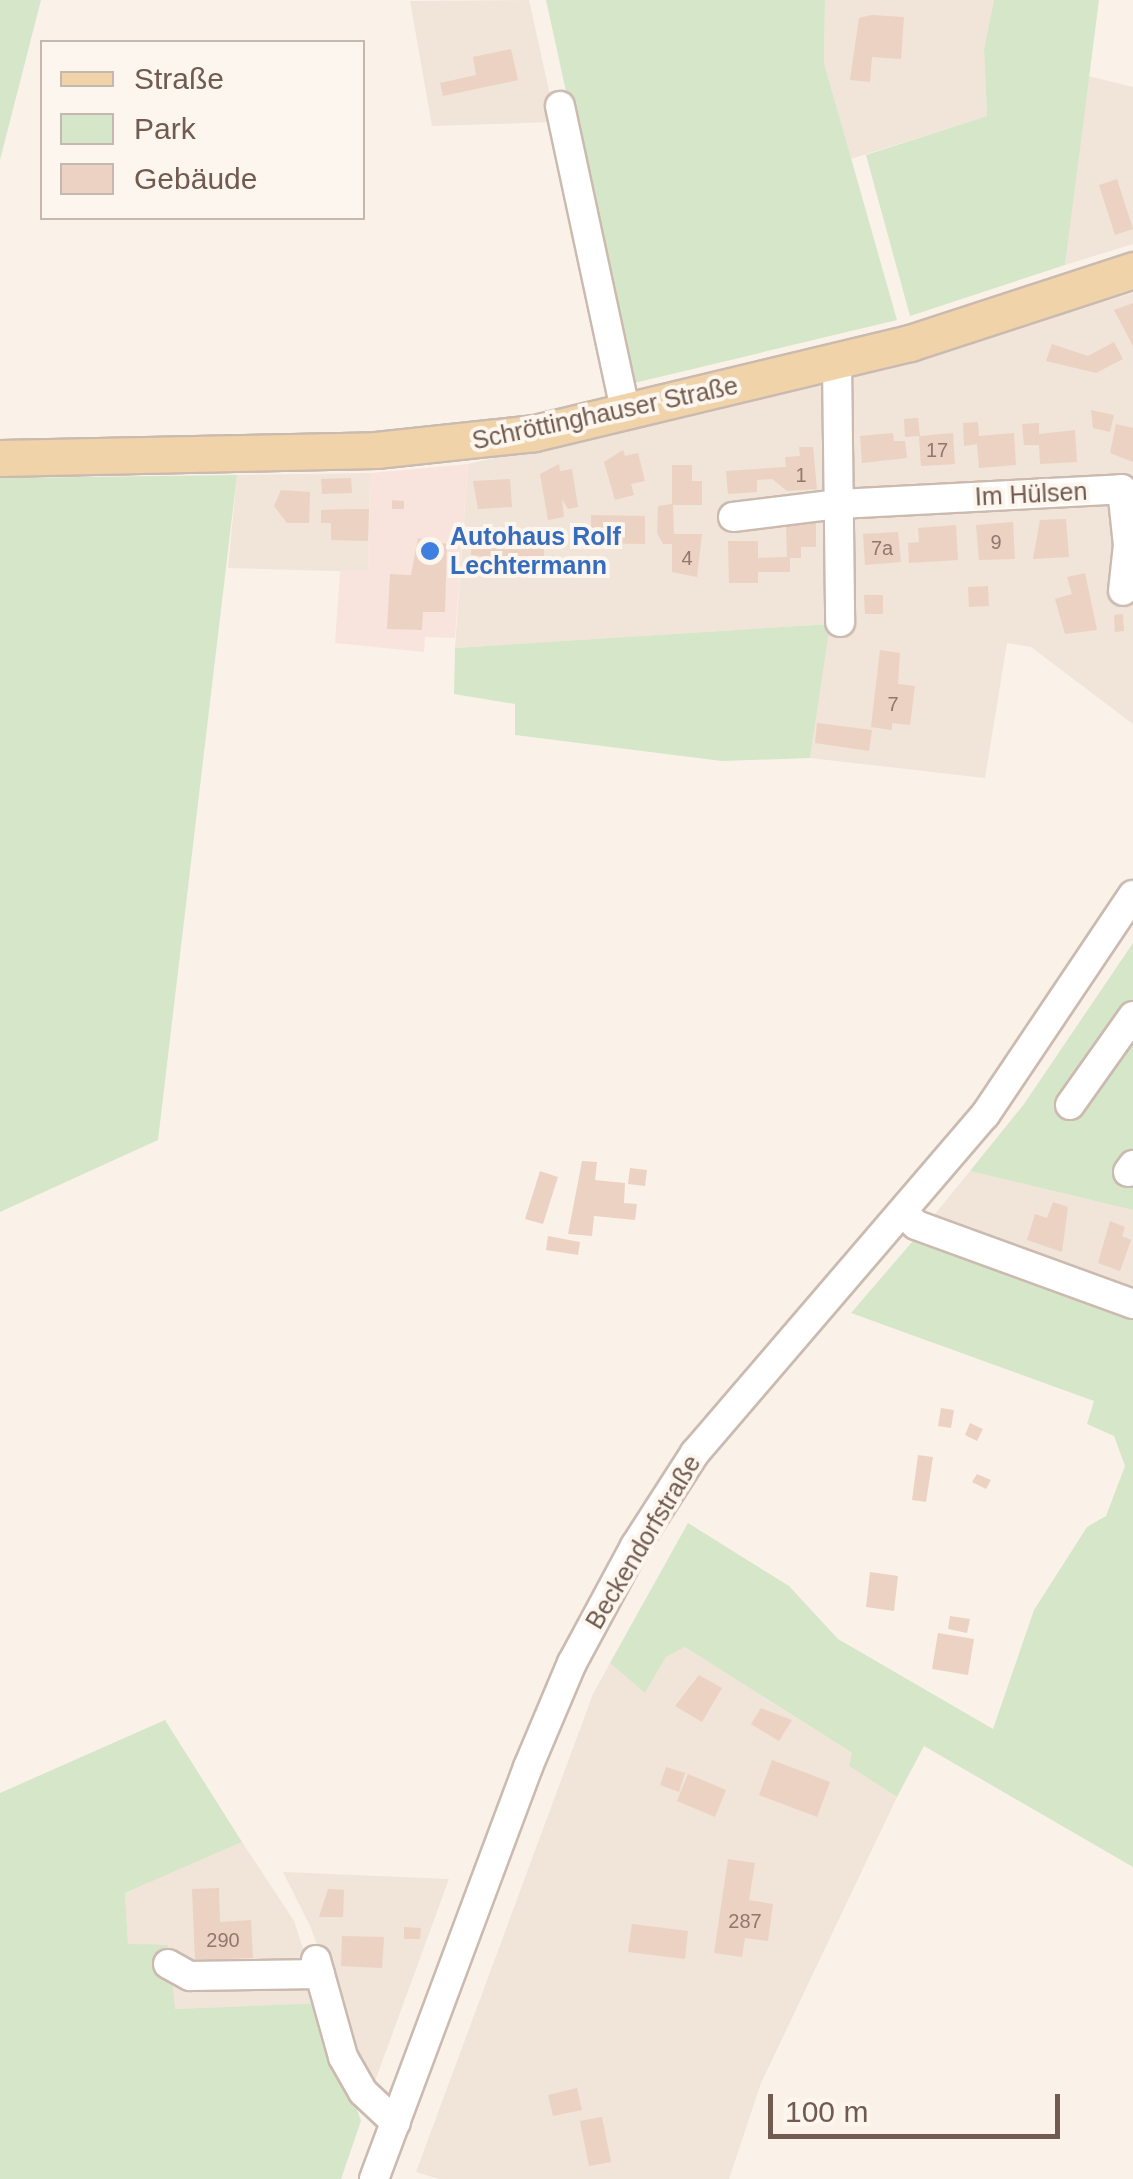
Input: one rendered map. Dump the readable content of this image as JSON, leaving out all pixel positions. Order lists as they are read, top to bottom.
{
  "streets": {
    "main road": ["Schröttinghauser Straße"],
    "street": ["Im Hülsen", "Beckendorfstraße"]
  },
  "places": ["Autohaus Rolf Lechtermann"],
  "house_numbers": [
    "17",
    "1",
    "9",
    "7a",
    "4",
    "7",
    "287",
    "290"
  ],
  "legend": ["Straße", "Park", "Gebäude"],
  "scale_bar": "100 m"
}
